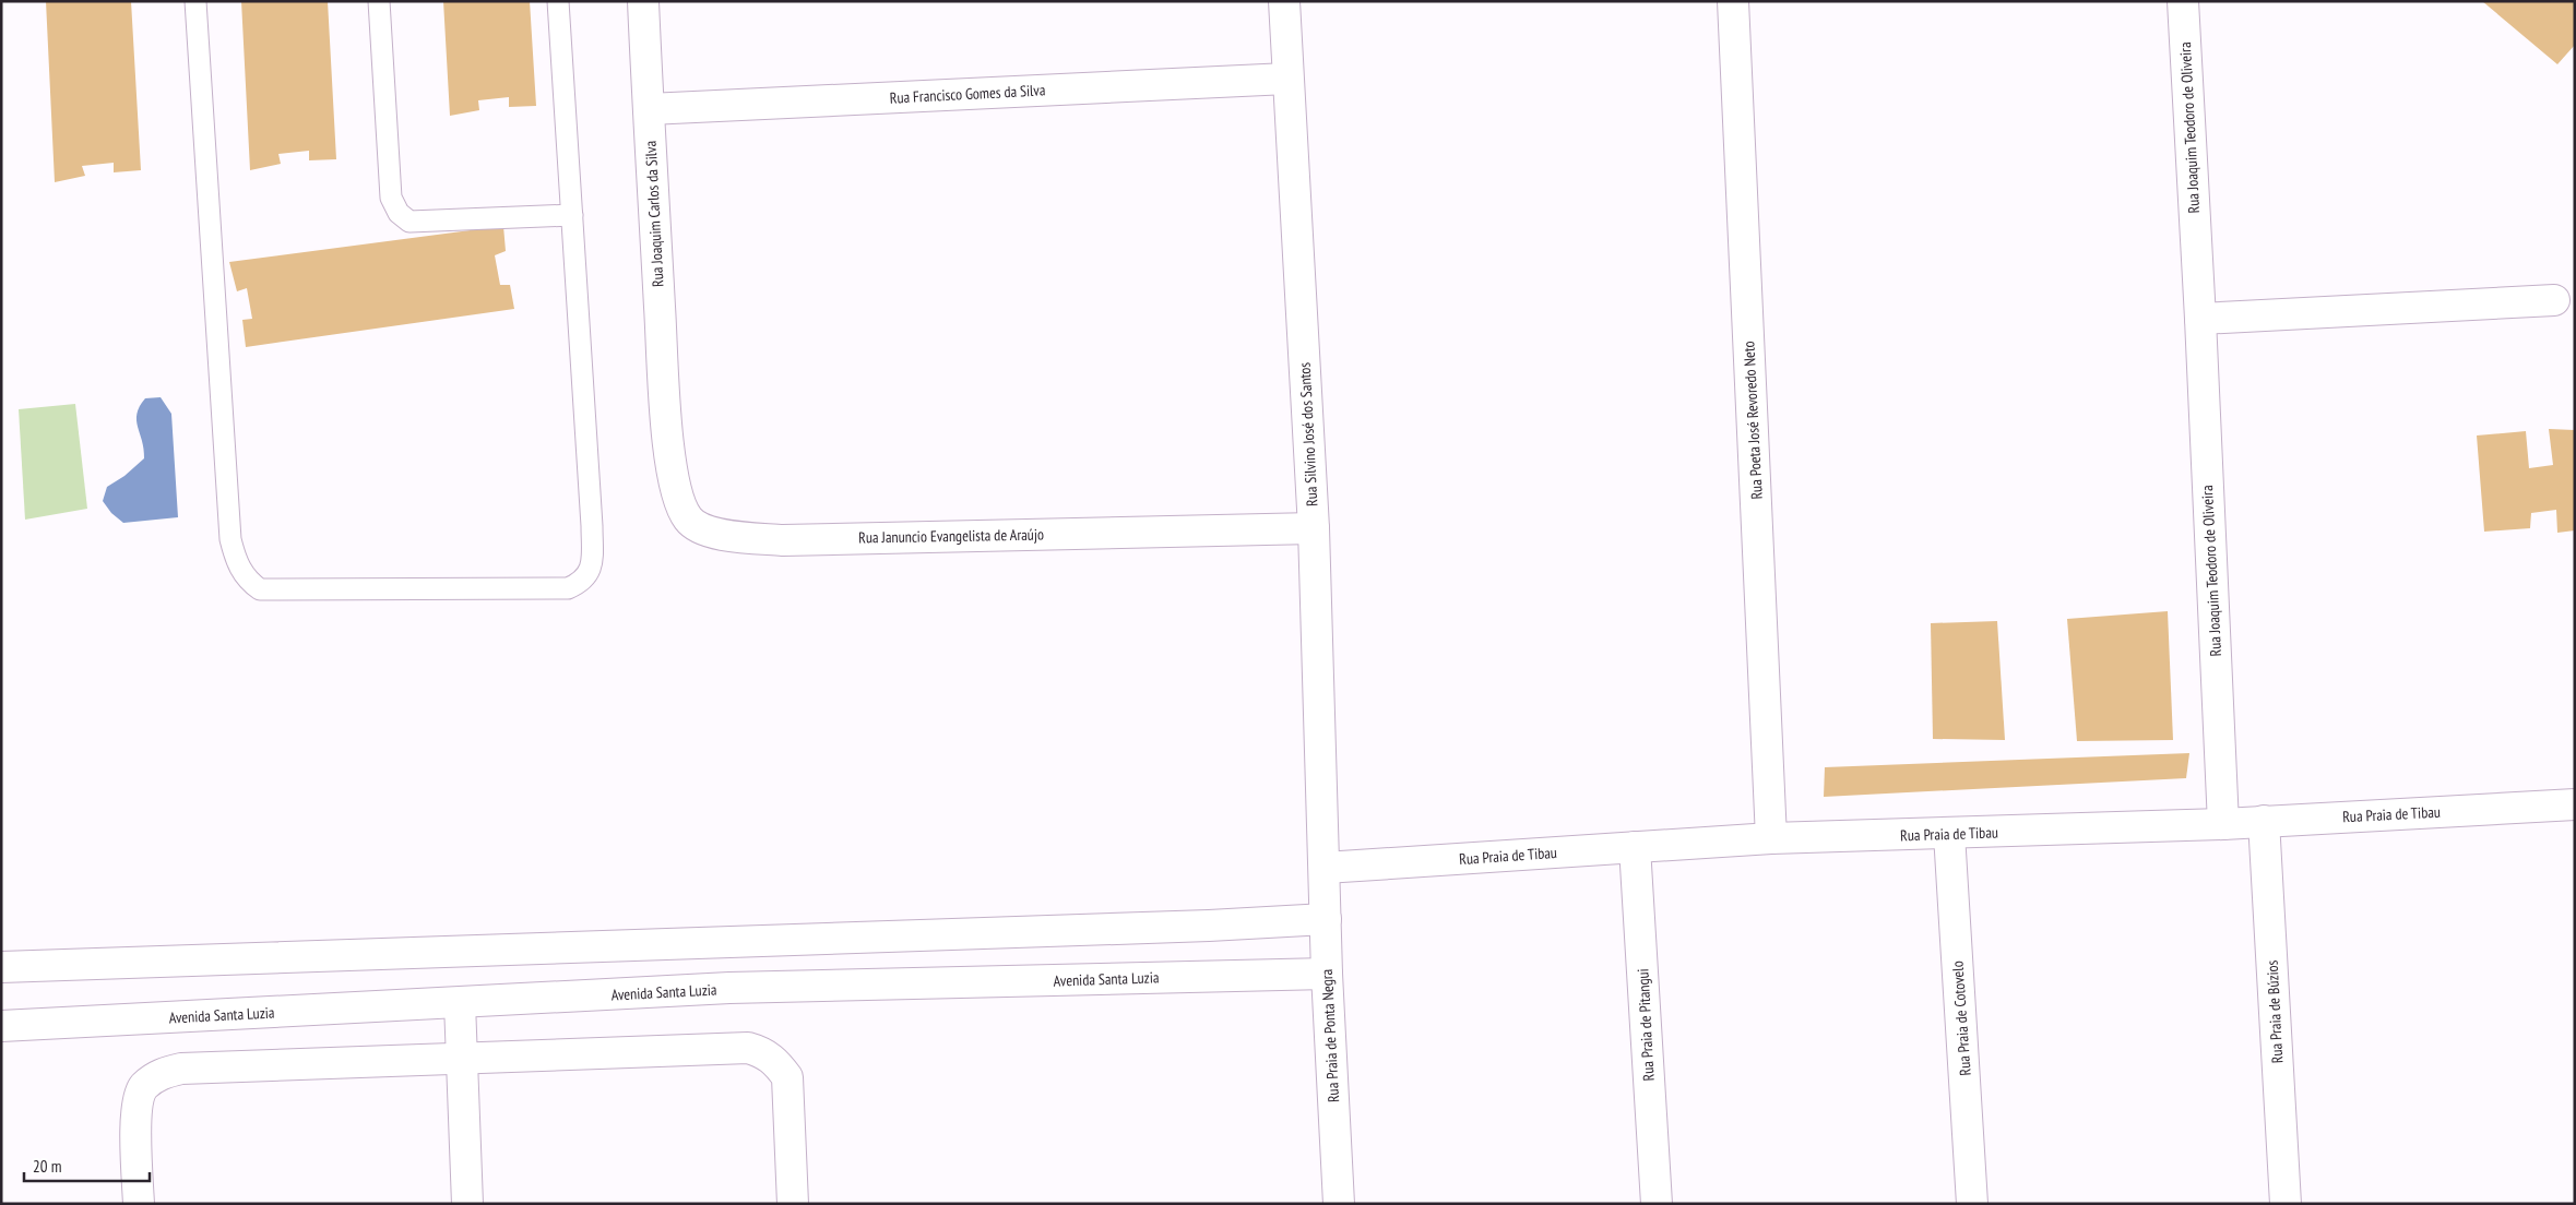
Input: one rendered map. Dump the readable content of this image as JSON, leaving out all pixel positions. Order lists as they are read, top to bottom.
{
  "streets": {
    "street": [
      "Rua Francisco Gomes da Silva",
      "Rua Joaquim Teodoro de Oliveira",
      "Rua Joaquim Carlos da Silva",
      "Rua Poeta José Revoredo Neto",
      "Rua Silvino José dos Santos",
      "Rua Januncio Evangelista de Araújo",
      "Rua Praia de Tibau",
      "Avenida Santa Luzia",
      "Rua Praia de Búzios",
      "Rua Praia de Cotovelo",
      "Rua Praia de Pitangui",
      "Rua Praia de Ponta Negra"
    ]
  },
  "crossings": [
    ["Rua Francisco Gomes da Silva", "Rua Joaquim Carlos da Silva"],
    ["Rua Francisco Gomes da Silva", "Rua Silvino José dos Santos"],
    ["Rua Joaquim Teodoro de Oliveira", "Rua Praia de Tibau"],
    ["Rua Joaquim Carlos da Silva", "Rua Januncio Evangelista de Araújo"],
    ["Rua Poeta José Revoredo Neto", "Rua Praia de Tibau"],
    ["Rua Silvino José dos Santos", "Rua Januncio Evangelista de Araújo"],
    ["Rua Silvino José dos Santos", "Rua Praia de Tibau"],
    ["Rua Silvino José dos Santos", "Rua Praia de Ponta Negra"],
    ["Rua Praia de Tibau", "Rua Praia de Búzios"],
    ["Rua Praia de Tibau", "Rua Praia de Cotovelo"],
    ["Rua Praia de Tibau", "Rua Praia de Pitangui"],
    ["Rua Praia de Tibau", "Rua Praia de Ponta Negra"],
    ["Avenida Santa Luzia", "Rua Praia de Ponta Negra"]
  ],
  "scale_bar": "20 m"
}
